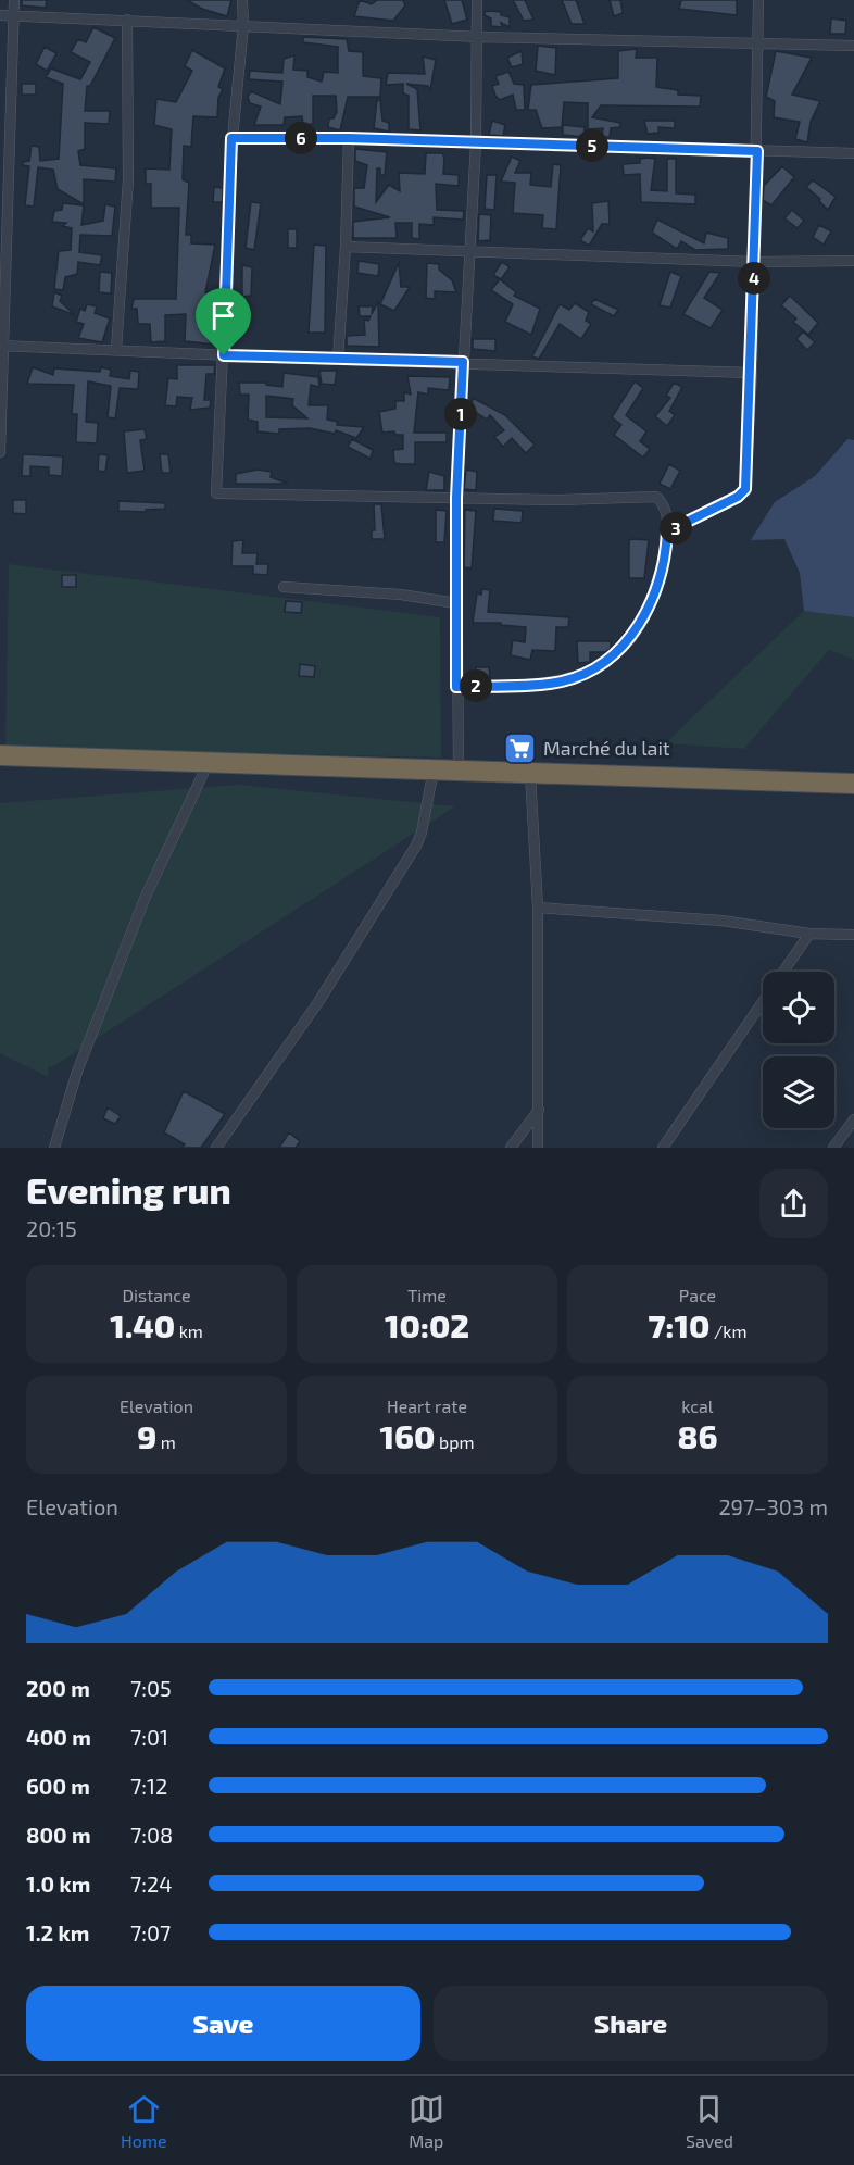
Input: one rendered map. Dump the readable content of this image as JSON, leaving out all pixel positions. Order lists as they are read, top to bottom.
{
  "places": {
    "supermarket": ["Marché du lait"]
  },
  "page": {
    "pins": [
      "6",
      "5",
      "4",
      "1",
      "3",
      "2"
    ],
    "heading": ["Evening run", "20:15"],
    "stats": [
      ["Distance", "1.40 km"],
      ["Time", "10:02"],
      ["Pace", "7:10 /km"],
      ["Elevation", "9 m"],
      ["Heart rate", "160 bpm"],
      ["kcal", "86"]
    ],
    "chart": ["Elevation", "297–303 m"],
    "list": [
      {
        "name": "200 m",
        "note": "7:05"
      },
      {
        "name": "400 m",
        "note": "7:01"
      },
      {
        "name": "600 m",
        "note": "7:12"
      },
      {
        "name": "800 m",
        "note": "7:08"
      },
      {
        "name": "1.0 km",
        "note": "7:24"
      },
      {
        "name": "1.2 km",
        "note": "7:07"
      }
    ],
    "buttons": ["Save", "Share"],
    "tabs": ["Home", "Map", "Saved"]
  }
}
